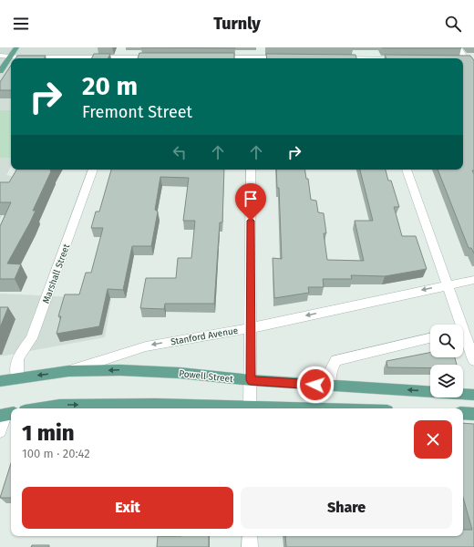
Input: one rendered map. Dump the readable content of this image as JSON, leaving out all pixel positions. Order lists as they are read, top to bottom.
{
  "streets": {
    "main road": ["Stanford Avenue", "Powell Street"],
    "street": ["Marshall Street"]
  },
  "crossings": [
    ["Marshall Street", "Stanford Avenue"],
    ["Stanford Avenue", "Powell Street"]
  ],
  "one_way": ["Stanford Avenue"],
  "page": {
    "header": "Turnly",
    "turn": ["20 m", "Fremont Street"],
    "heading": ["1 min", "100 m · 20:42"],
    "buttons": ["Exit", "Share"]
  }
}
